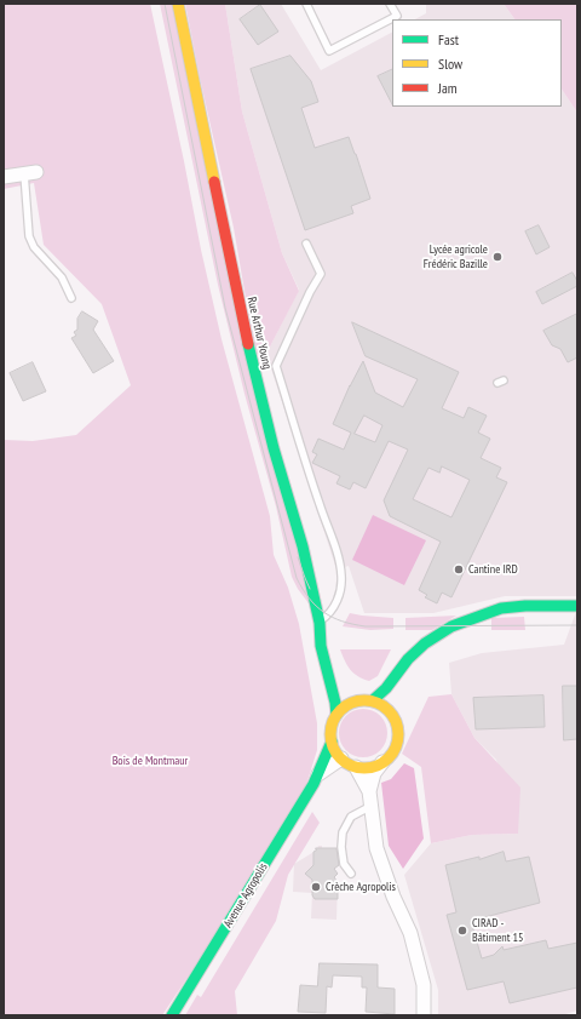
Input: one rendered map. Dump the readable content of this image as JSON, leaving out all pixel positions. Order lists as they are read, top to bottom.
{
  "streets": {
    "street": ["Rue Arthur Young", "Avenue Agropolis"]
  },
  "crossings": [
    ["Rue Arthur Young", "Avenue Agropolis"]
  ],
  "parks": ["Bois de Montmaur"],
  "places": [
    "Lycée agricole Frédéric Bazille",
    "Cantine IRD",
    "Crèche Agropolis",
    "CIRAD - Bâtiment 15"
  ],
  "legend": ["Fast", "Slow", "Jam"]
}
